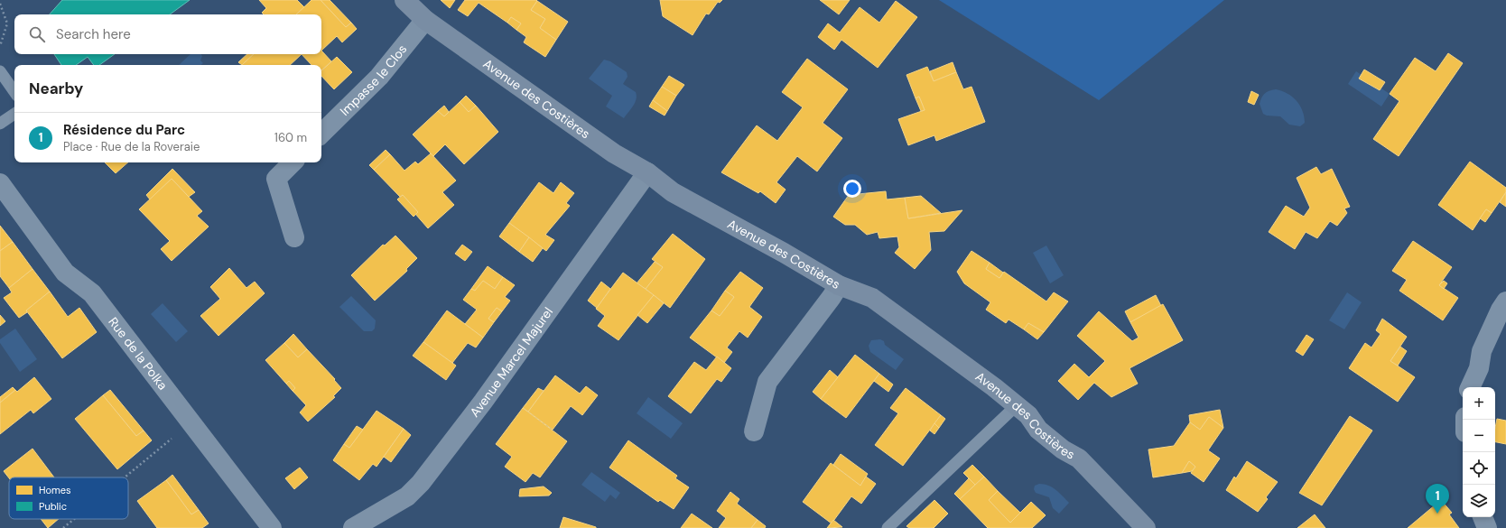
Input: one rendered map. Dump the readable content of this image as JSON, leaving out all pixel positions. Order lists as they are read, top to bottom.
{
  "streets": {
    "street": [
      "Impasse le Clos",
      "Avenue des Costières",
      "Rue de la Polka",
      "Avenue Marcel Majurel"
    ]
  },
  "crossings": [
    ["Impasse le Clos", "Avenue des Costières"],
    ["Avenue des Costières", "Avenue Marcel Majurel"]
  ],
  "legend": ["Homes", "Public"],
  "page": {
    "search": "Search here",
    "heading": "Nearby",
    "list": [
      {
        "mark": "1",
        "name": "Résidence du Parc",
        "note": "Place · Rue de la Roveraie",
        "value": "160 m"
      }
    ],
    "map_buttons": ["+", "−"],
    "pins": "1"
  }
}
